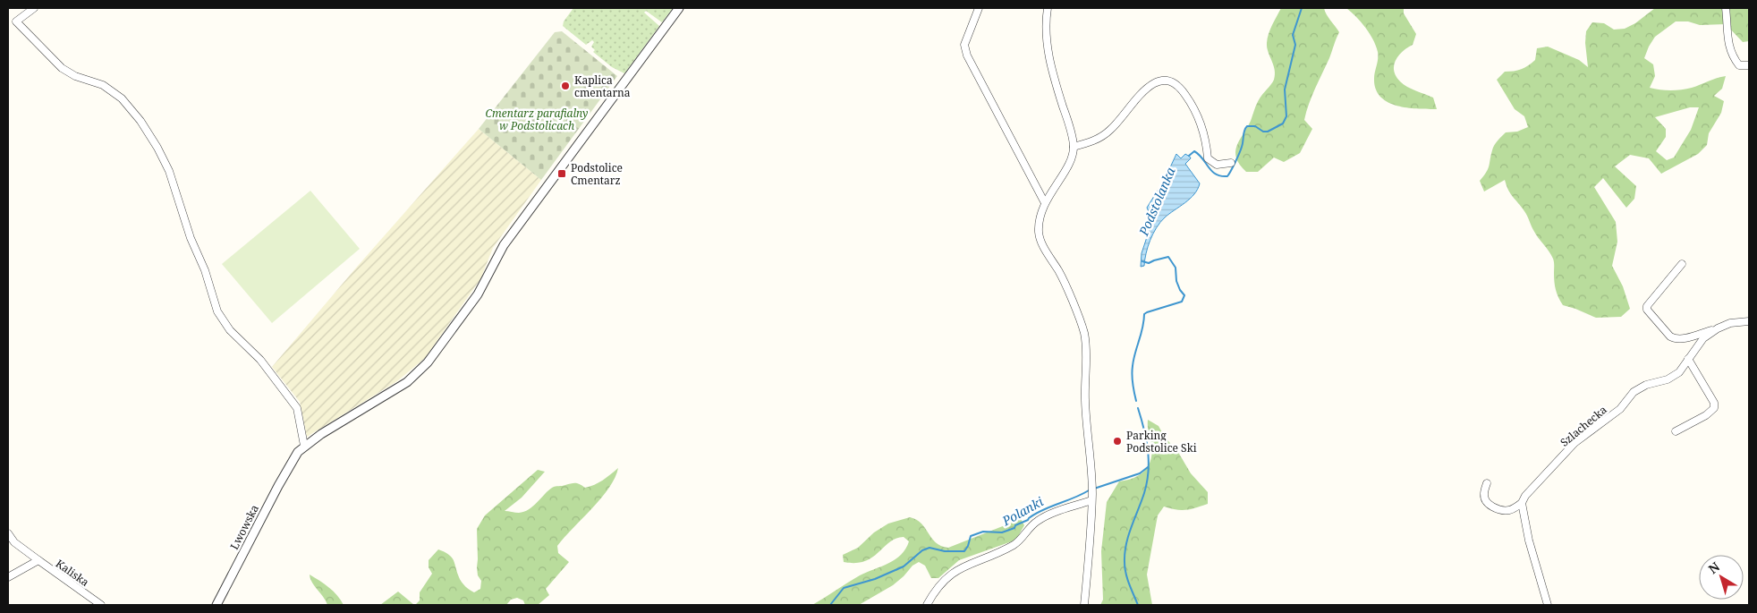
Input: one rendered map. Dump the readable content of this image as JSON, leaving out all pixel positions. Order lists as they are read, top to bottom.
{
  "streets": {
    "street": ["Szlachecka", "Lwowska", "Kaliska"]
  },
  "water": ["Podstolanka", "Polanki"],
  "parks": ["Cmentarz parafialny w Podstolicach"],
  "places": {
    "other": ["Kaplica cmentarna", "Parking Podstolice Ski"],
    "transit": ["Podstolice Cmentarz"]
  },
  "north": "top left"
}
